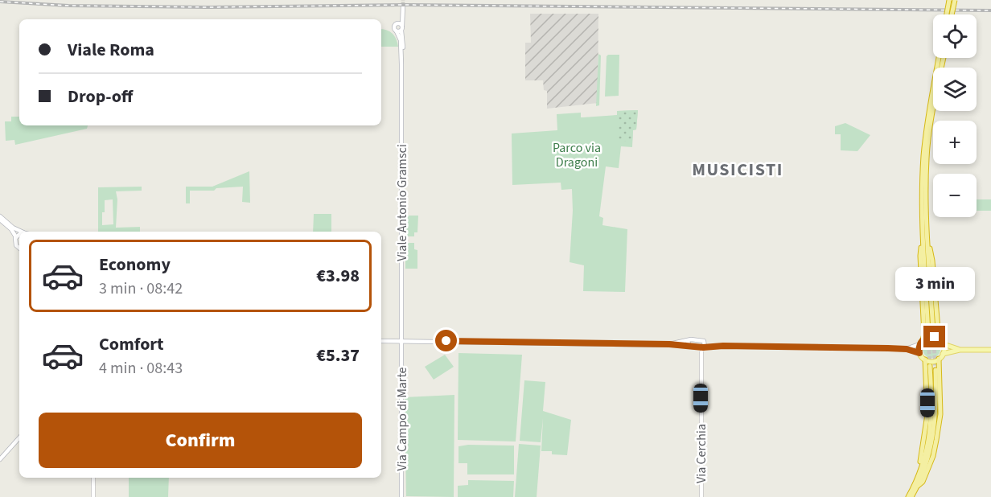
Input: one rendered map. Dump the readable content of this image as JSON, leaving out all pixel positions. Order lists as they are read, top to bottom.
{
  "streets": {
    "main road": ["Viale Antonio Gramsci", "Via Campo di Marte"],
    "street": ["Via Cerchia"]
  },
  "crossings": [
    ["Viale Antonio Gramsci", "Via Campo di Marte"]
  ],
  "districts": ["MUSICISTI"],
  "parks": ["Parco via Dragoni"],
  "page": {
    "map_buttons": ["+", "−"],
    "banner": ["Viale Roma", "Drop-off"],
    "list": [
      {
        "name": "Economy",
        "note": "3 min · 08:42",
        "value": "€3.98"
      },
      {
        "name": "Comfort",
        "note": "4 min · 08:43",
        "value": "€5.37"
      }
    ],
    "bubble": "3 min",
    "buttons": "Confirm"
  }
}
